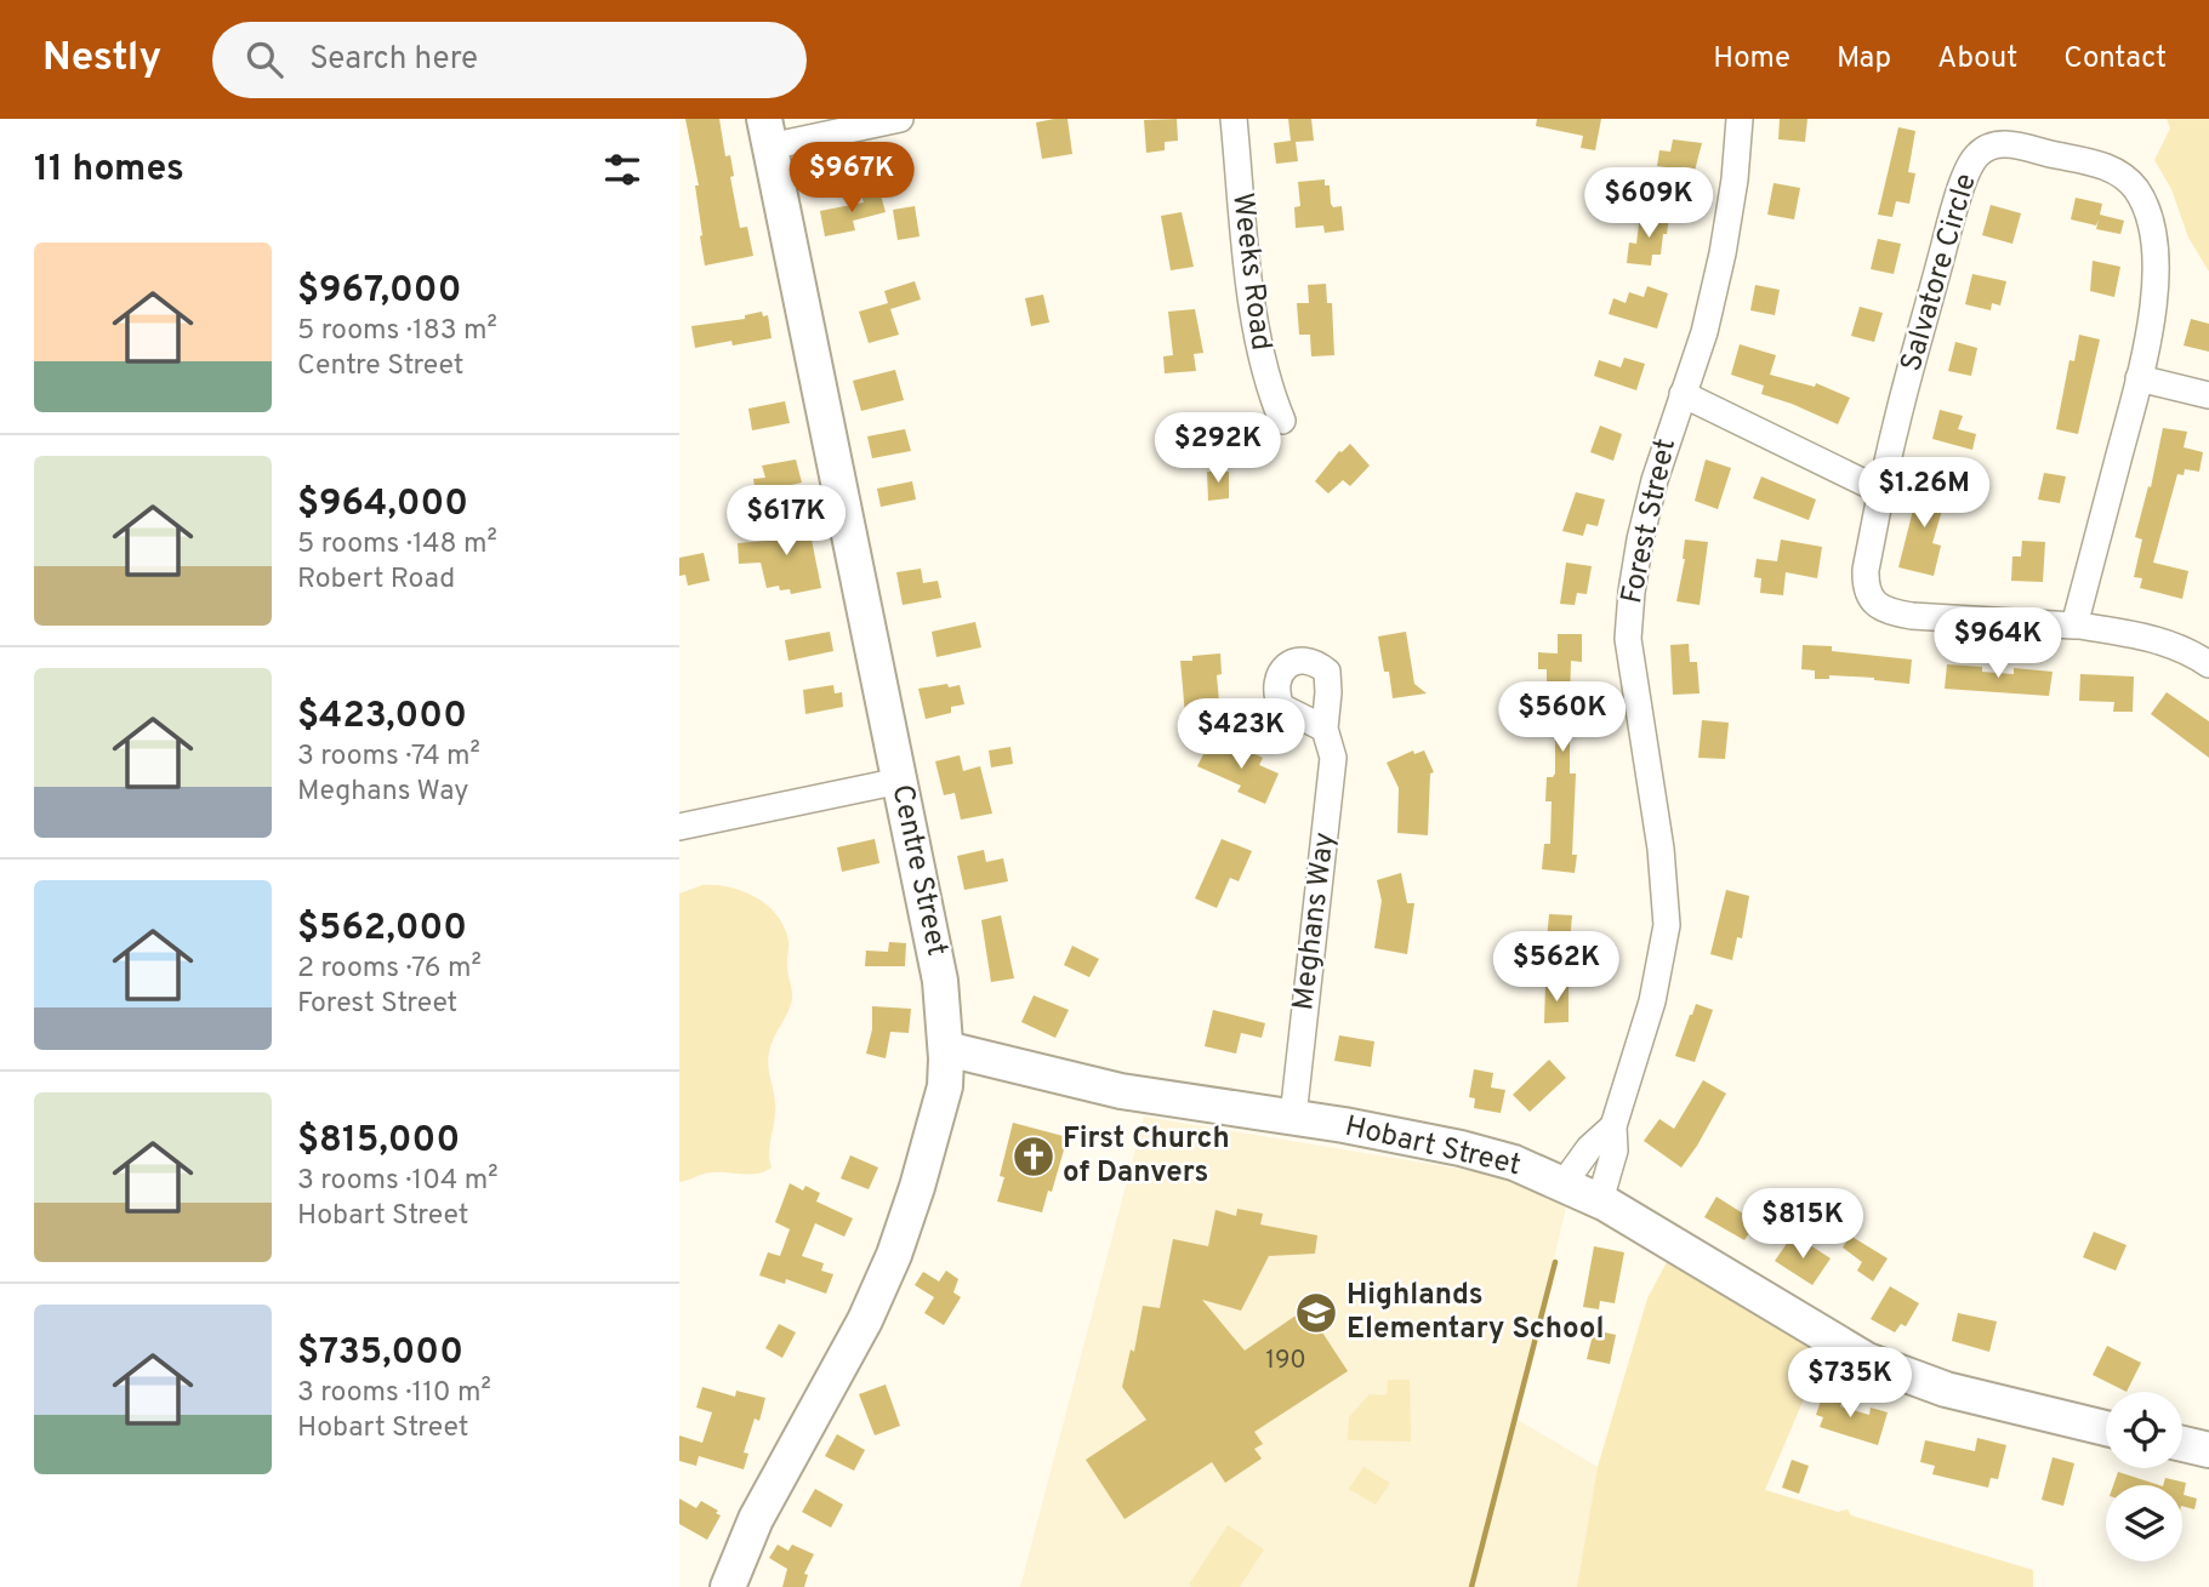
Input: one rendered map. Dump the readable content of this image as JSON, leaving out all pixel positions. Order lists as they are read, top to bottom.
{
  "streets": {
    "main road": ["Centre Street", "Hobart Street"],
    "street": [
      "Weeks Road",
      "Salvatore Circle",
      "Forest Street",
      "Meghans Way"
    ]
  },
  "crossings": [
    ["Forest Street", "Hobart Street"],
    ["Centre Street", "Hobart Street"],
    ["Meghans Way", "Hobart Street"]
  ],
  "places": {
    "church": ["First Church of Danvers"],
    "school or university": ["Highlands Elementary School"]
  },
  "house_numbers": ["190"],
  "page": {
    "header": "Nestly",
    "search": "Search here",
    "nav": [
      "Home",
      "Map",
      "About",
      "Contact"
    ],
    "heading": "11 homes",
    "price": [
      "$967K",
      "$609K",
      "$292K",
      "$1.26M",
      "$617K",
      "$964K",
      "$560K",
      "$423K",
      "$562K",
      "$815K",
      "$735K"
    ],
    "list": [
      {
        "name": "$967,000",
        "note": "5 rooms · 183 m² · Centre Street"
      },
      {
        "name": "$964,000",
        "note": "5 rooms · 148 m² · Robert Road"
      },
      {
        "name": "$423,000",
        "note": "3 rooms · 74 m² · Meghans Way"
      },
      {
        "name": "$562,000",
        "note": "2 rooms · 76 m² · Forest Street"
      },
      {
        "name": "$815,000",
        "note": "3 rooms · 104 m² · Hobart Street"
      },
      {
        "name": "$735,000",
        "note": "3 rooms · 110 m² · Hobart Street"
      }
    ]
  }
}
